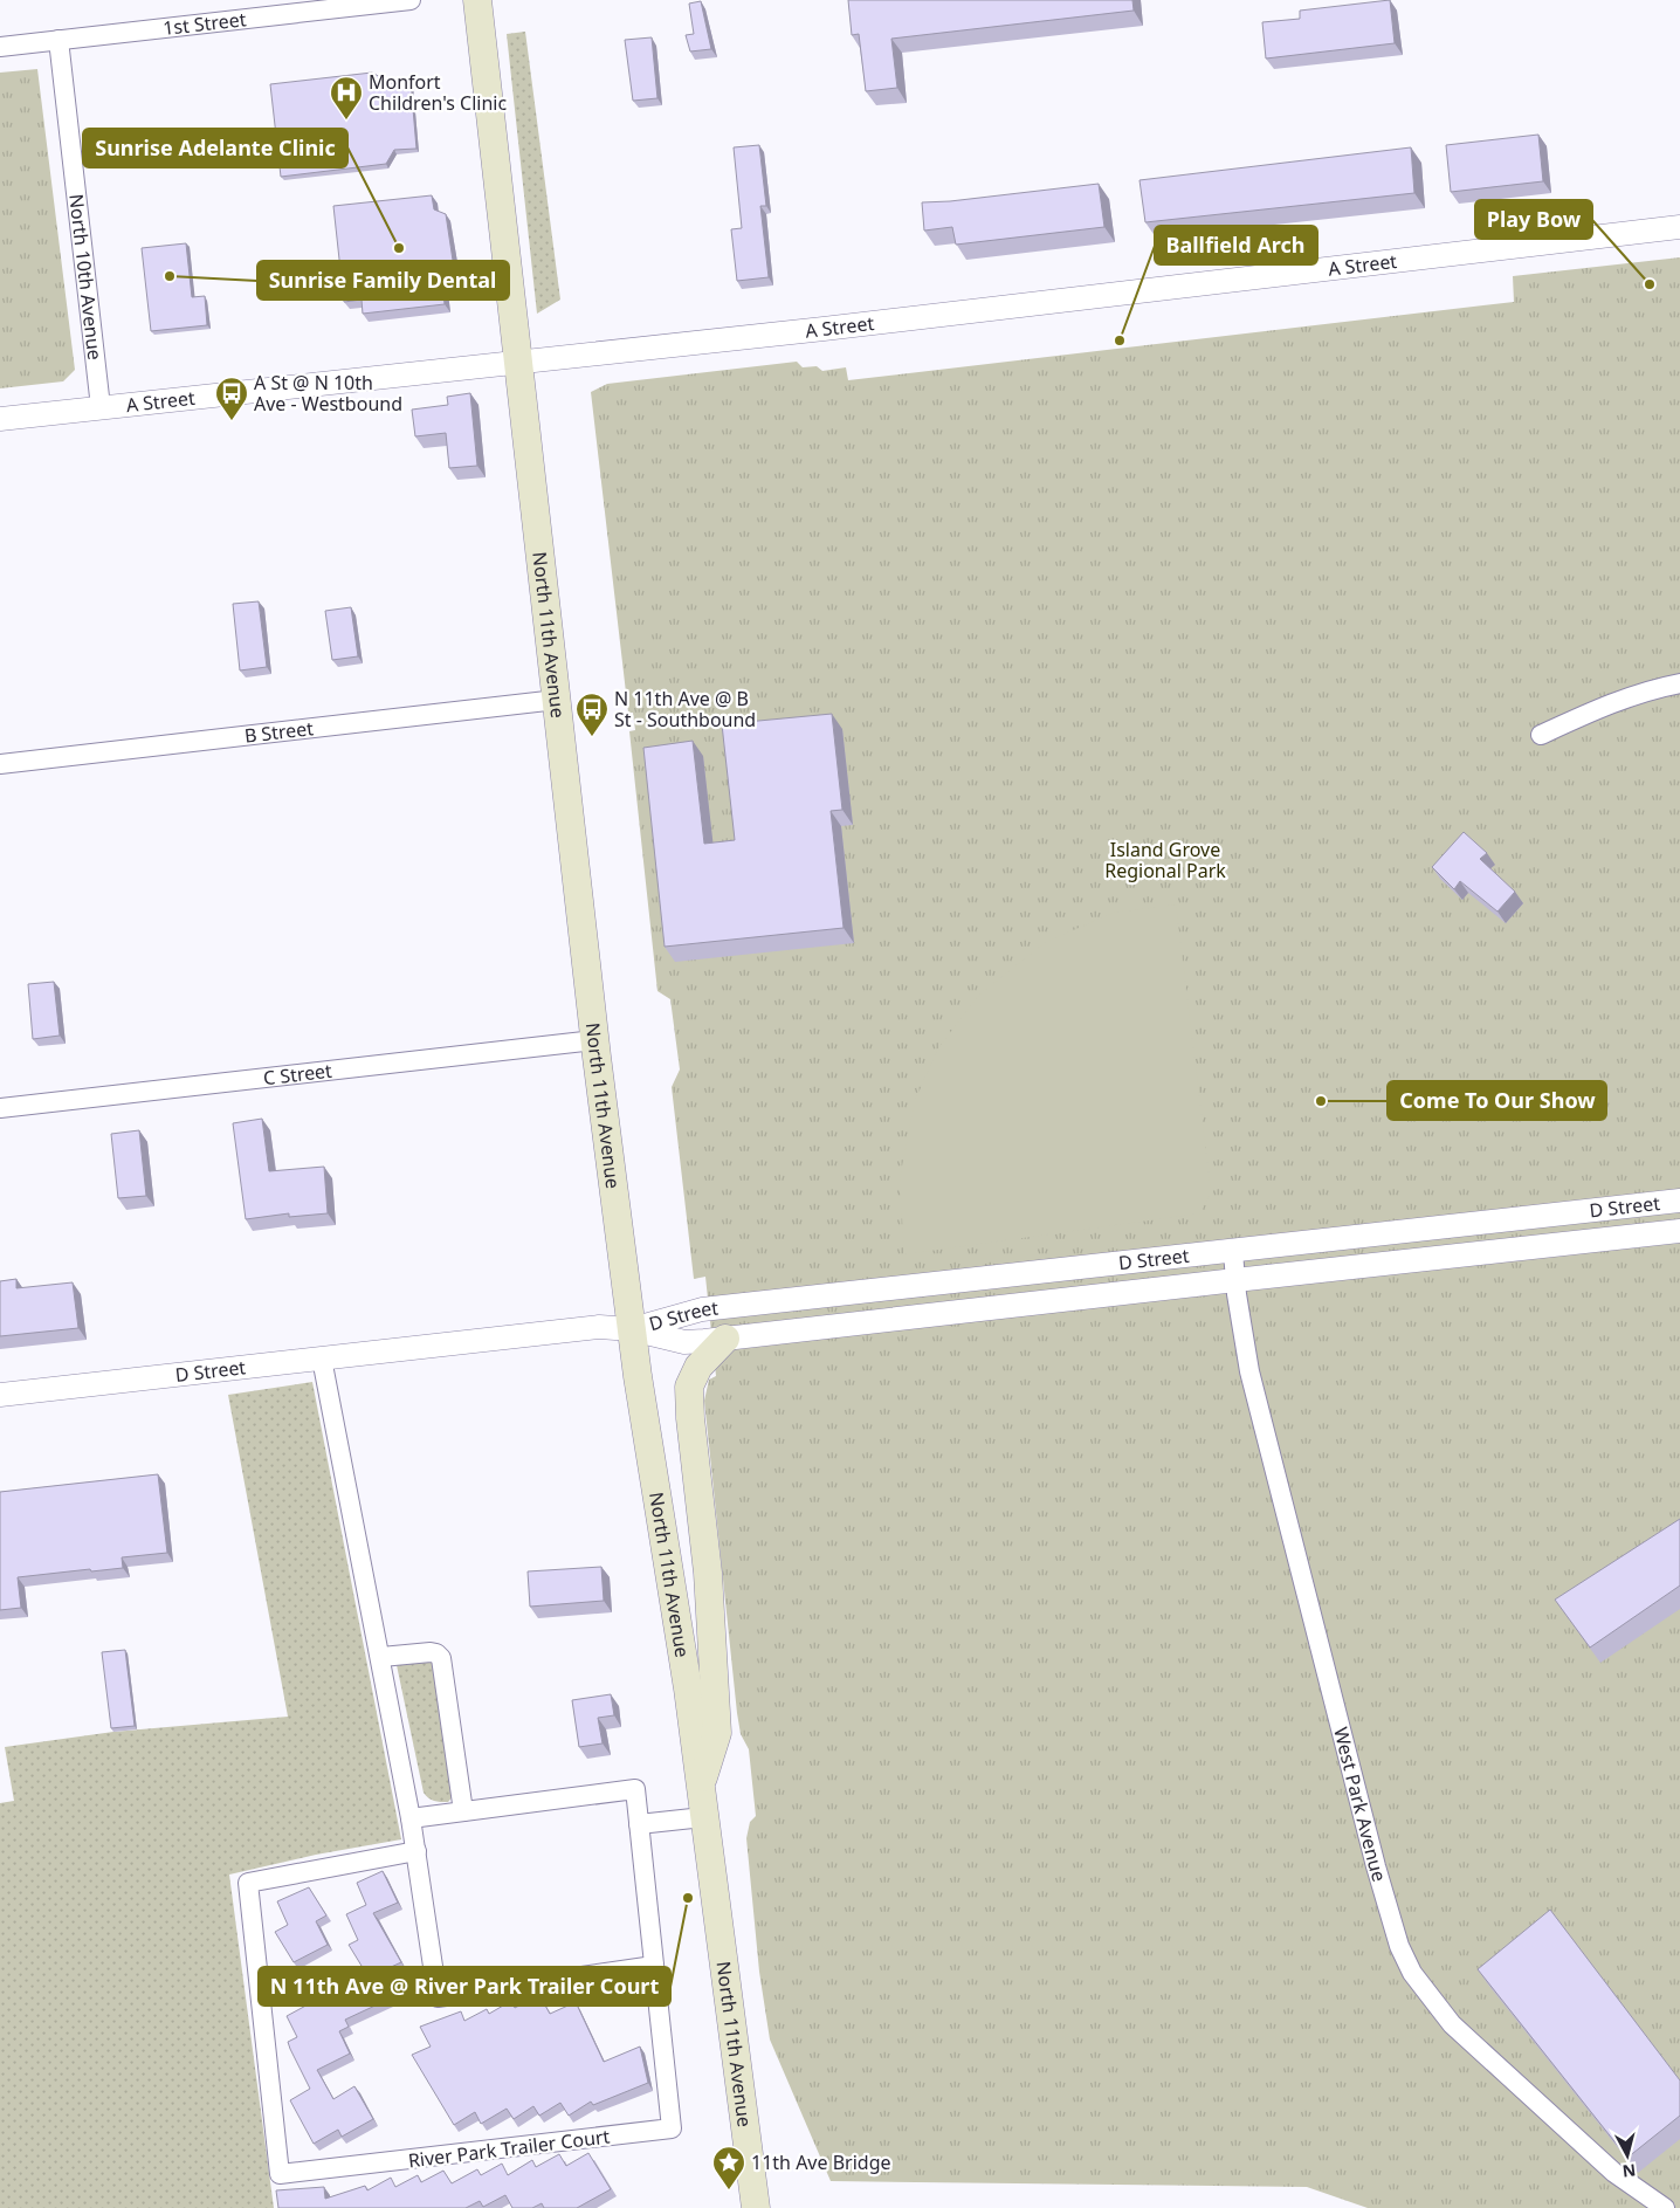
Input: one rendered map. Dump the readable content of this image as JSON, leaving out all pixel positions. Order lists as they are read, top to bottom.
{
  "streets": {
    "main road": ["North 11th Avenue"],
    "street": [
      "1st Street",
      "A Street",
      "North 10th Avenue",
      "B Street",
      "C Street",
      "D Street",
      "West Park Avenue",
      "River Park Trailer Court"
    ]
  },
  "crossings": [
    ["1st Street", "North 10th Avenue"],
    ["A Street", "North 10th Avenue"],
    ["A Street", "North 11th Avenue"],
    ["North 11th Avenue", "B Street"],
    ["North 11th Avenue", "C Street"],
    ["North 11th Avenue", "D Street"],
    ["D Street", "West Park Avenue"]
  ],
  "parks": ["Island Grove Regional Park"],
  "places": {
    "hospital": ["Monfort Children's Clinic"],
    "other": [
      "Sunrise Adelante Clinic",
      "Sunrise Family Dental",
      "Play Bow",
      "Ballfield Arch",
      "Come To Our Show",
      "N 11th Ave @ River Park Trailer Court"
    ],
    "bus stop": ["A St @ N 10th Ave - Westbound", "N 11th Ave @ B St - Southbound"],
    "place": ["11th Ave Bridge"]
  },
  "north": "bottom"
}
